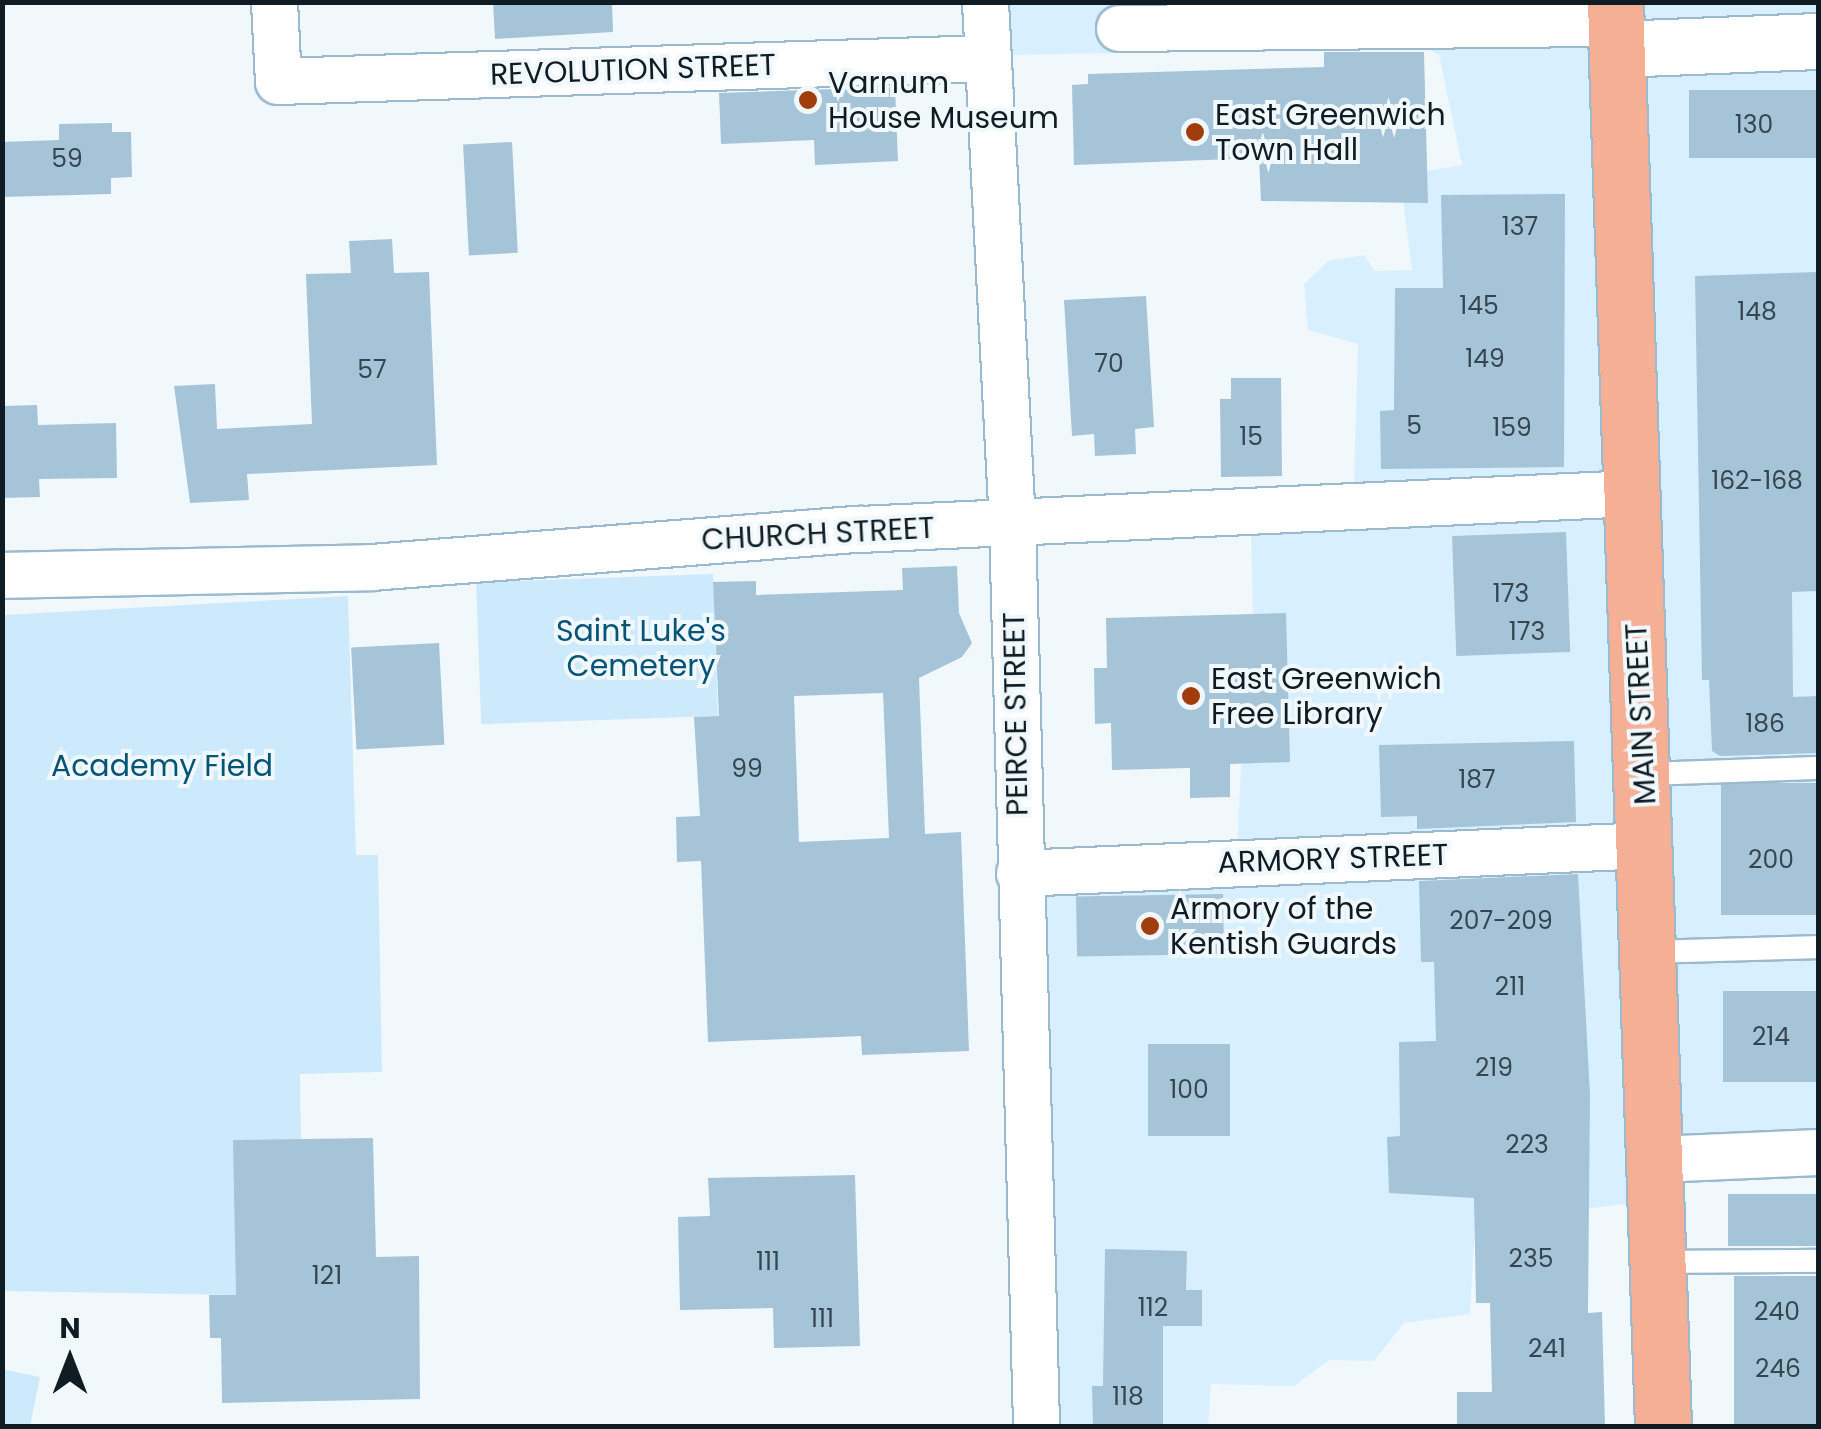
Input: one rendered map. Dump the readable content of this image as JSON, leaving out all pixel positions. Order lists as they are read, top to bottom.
{
  "streets": {
    "main road": ["MAIN STREET"],
    "street": [
      "REVOLUTION STREET",
      "CHURCH STREET",
      "PEIRCE STREET",
      "ARMORY STREET"
    ]
  },
  "crossings": [
    ["REVOLUTION STREET", "PEIRCE STREET"],
    ["CHURCH STREET", "PEIRCE STREET"],
    ["CHURCH STREET", "MAIN STREET"],
    ["PEIRCE STREET", "ARMORY STREET"],
    ["MAIN STREET", "ARMORY STREET"]
  ],
  "parks": ["Saint Luke's Cemetery", "Academy Field"],
  "places": [
    "Varnum House Museum",
    "East Greenwich Town Hall",
    "East Greenwich Free Library",
    "Armory of the Kentish Guards"
  ],
  "house_numbers": [
    "130",
    "59",
    "137",
    "145",
    "148",
    "149",
    "70",
    "57",
    "5",
    "159",
    "15",
    "162-168",
    "173",
    "173",
    "186",
    "99",
    "187",
    "200",
    "207-209",
    "211",
    "214",
    "219",
    "100",
    "223",
    "235",
    "111",
    "121",
    "112",
    "240",
    "111",
    "241",
    "246",
    "118"
  ],
  "north": "top"
}
